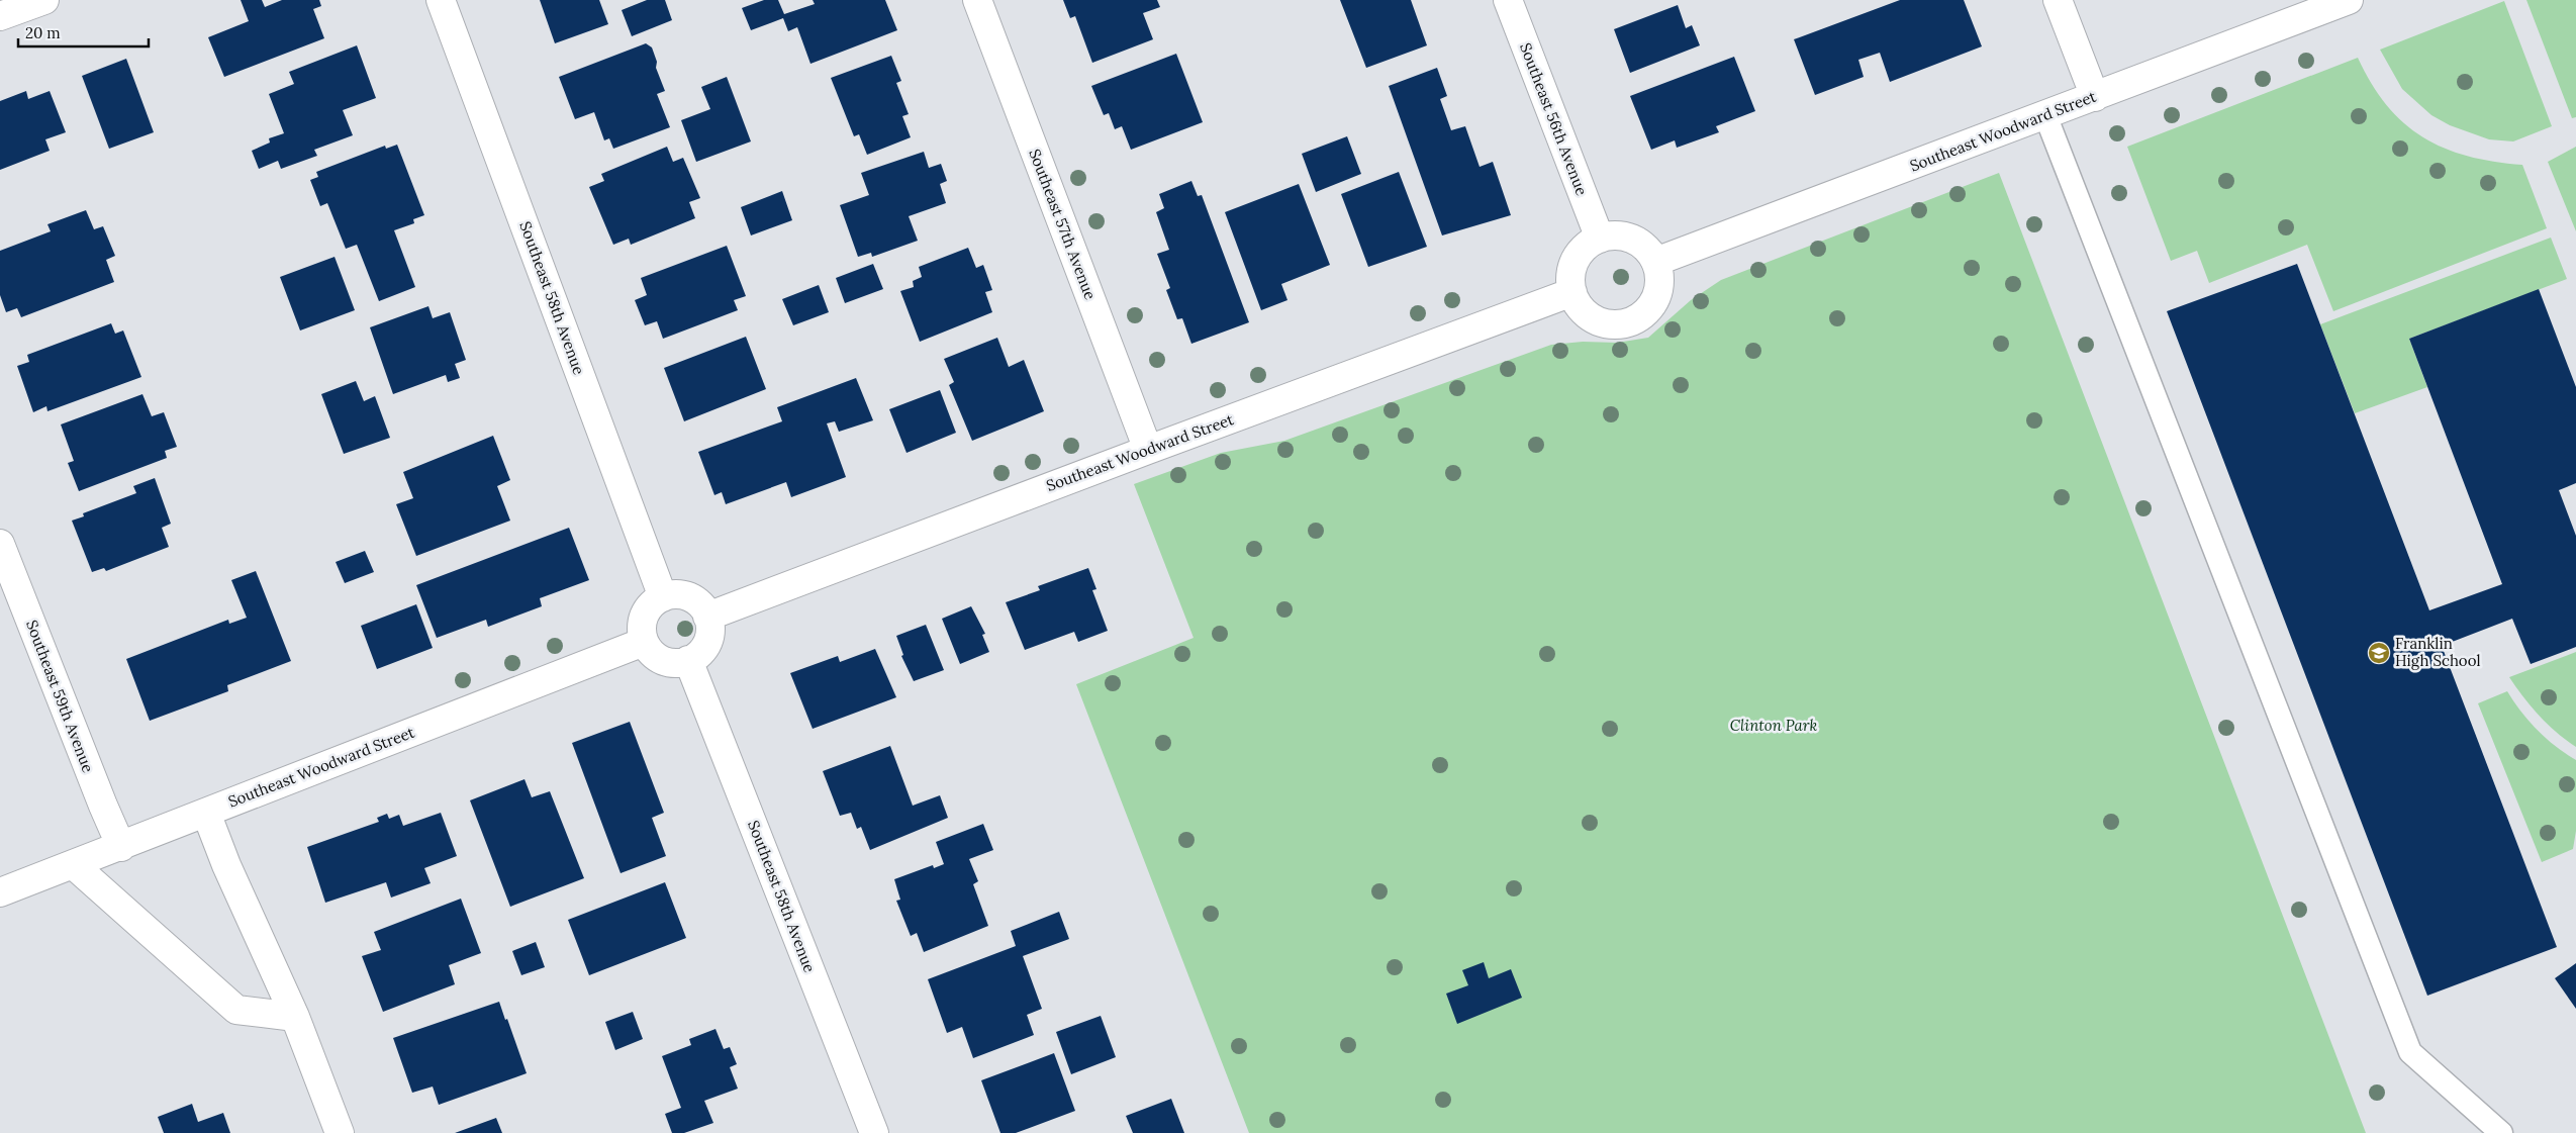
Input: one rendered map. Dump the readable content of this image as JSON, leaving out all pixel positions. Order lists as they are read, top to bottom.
{
  "streets": {
    "street": [
      "Southeast 56th Avenue",
      "Southeast Woodward Street",
      "Southeast 57th Avenue",
      "Southeast 58th Avenue",
      "Southeast 59th Avenue"
    ]
  },
  "crossings": [
    ["Southeast 56th Avenue", "Southeast Woodward Street"],
    ["Southeast Woodward Street", "Southeast 57th Avenue"],
    ["Southeast Woodward Street", "Southeast 58th Avenue"],
    ["Southeast Woodward Street", "Southeast 59th Avenue"]
  ],
  "parks": ["Clinton Park"],
  "places": {
    "school or university": ["Franklin High School"]
  },
  "scale_bar": "20 m"
}
